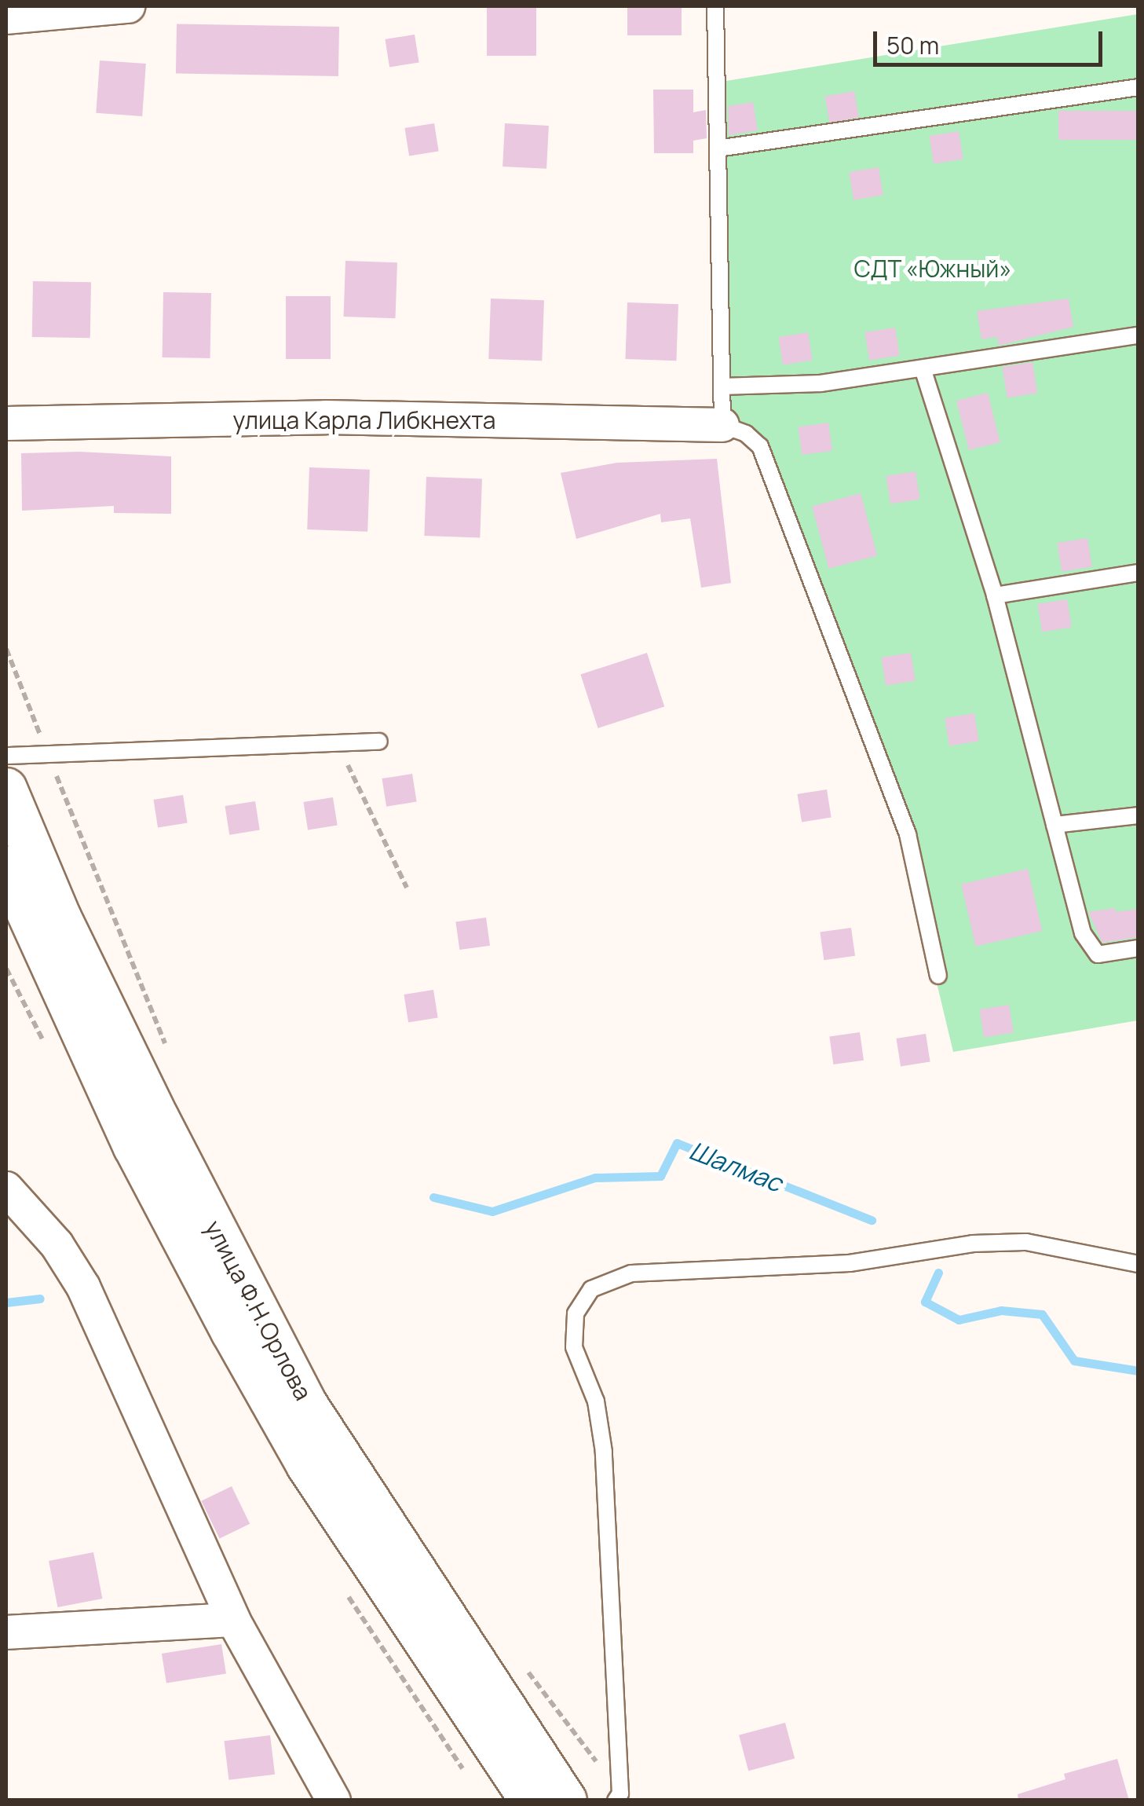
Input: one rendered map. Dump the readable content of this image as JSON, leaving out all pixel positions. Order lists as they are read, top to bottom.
{
  "streets": {
    "street": ["улица Карла Либкнехта", "улица Ф.Н.Орлова"]
  },
  "water": ["Шалмас"],
  "parks": ["СДТ «Южный»"],
  "scale_bar": "50 m"
}
